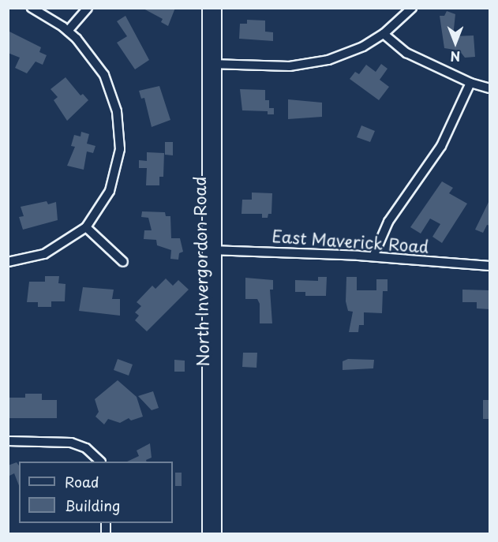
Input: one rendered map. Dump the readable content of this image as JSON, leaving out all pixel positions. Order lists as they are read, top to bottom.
{
  "streets": {
    "street": ["East Maverick Road", "North Invergordon Road"]
  },
  "crossings": [
    ["East Maverick Road", "North Invergordon Road"]
  ],
  "legend": ["Road", "Building"],
  "north": "bottom"
}
